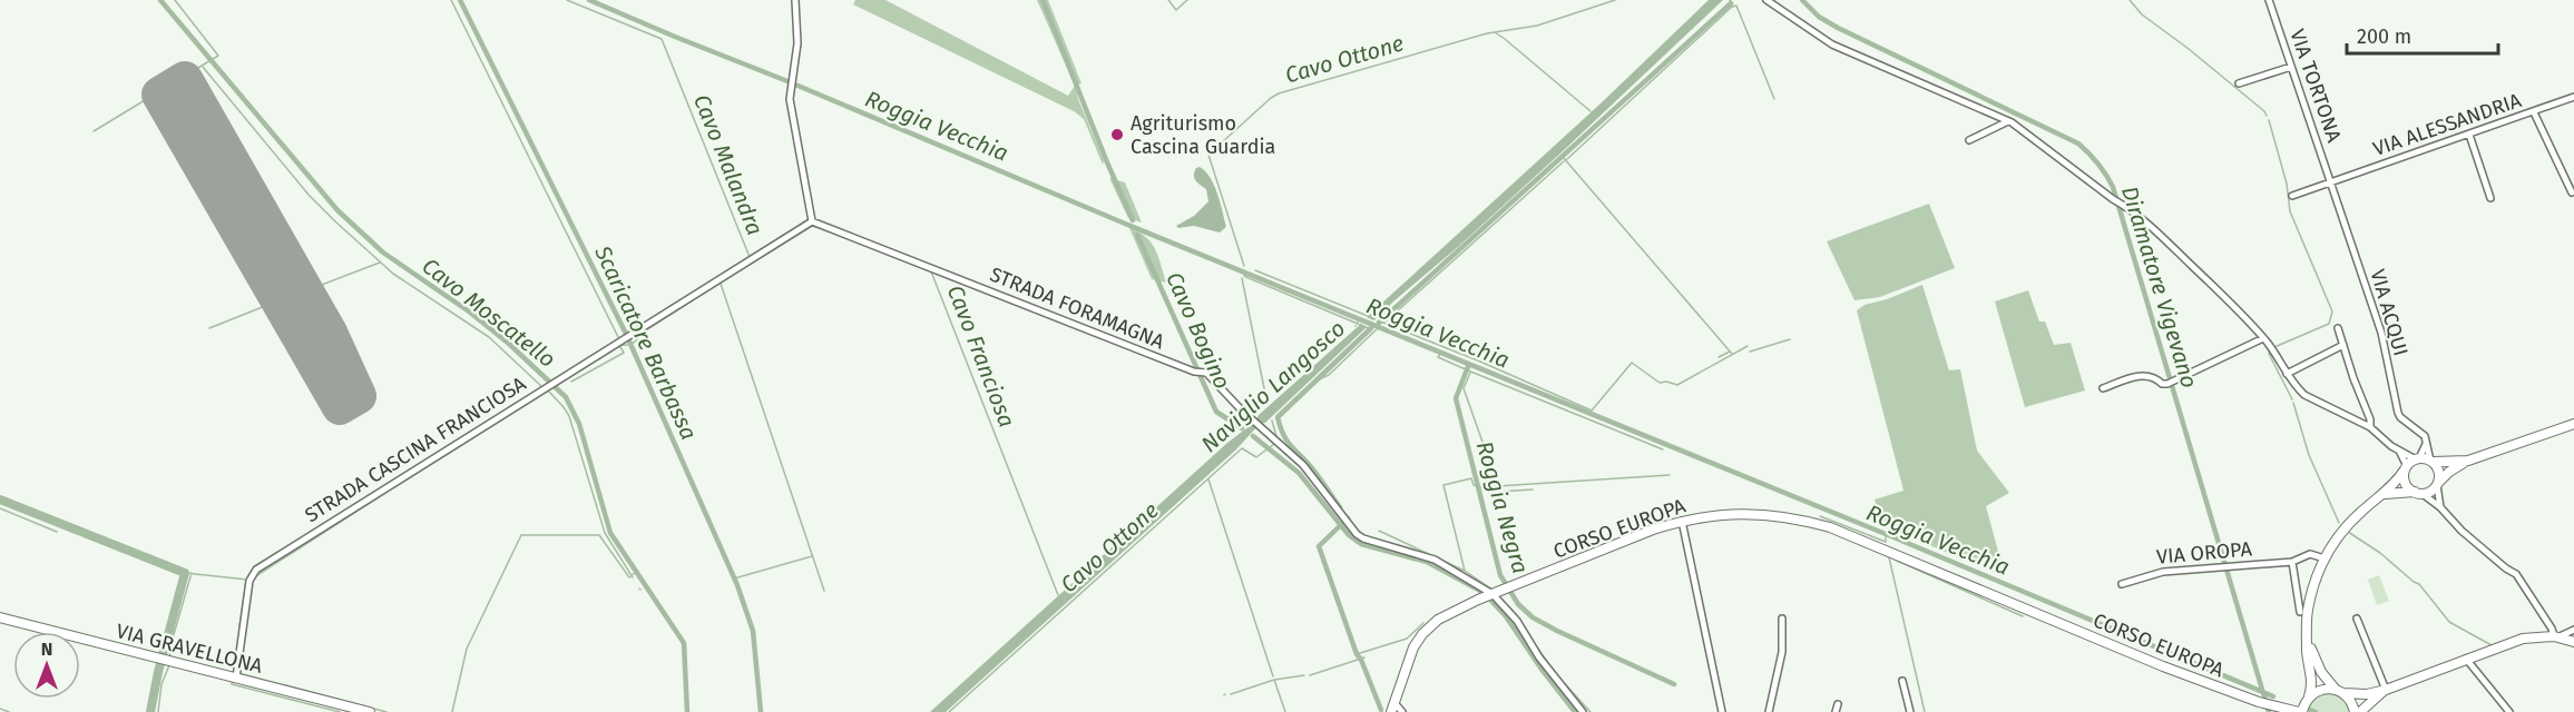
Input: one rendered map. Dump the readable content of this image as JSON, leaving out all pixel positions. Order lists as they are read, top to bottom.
{
  "streets": {
    "main road": ["CORSO EUROPA", "VIA GRAVELLONA"],
    "street": [
      "VIA TORTONA",
      "VIA ALESSANDRIA",
      "STRADA FORAMAGNA",
      "VIA ACQUI",
      "STRADA CASCINA FRANCIOSA",
      "VIA OROPA"
    ]
  },
  "crossings": [
    ["VIA TORTONA", "VIA ALESSANDRIA"],
    ["VIA TORTONA", "VIA ACQUI"],
    ["VIA ALESSANDRIA", "VIA ACQUI"],
    ["STRADA FORAMAGNA", "STRADA CASCINA FRANCIOSA"],
    ["STRADA FORAMAGNA", "CORSO EUROPA"],
    ["STRADA CASCINA FRANCIOSA", "VIA GRAVELLONA"]
  ],
  "water": [
    "Cavo Ottone",
    "Roggia Vecchia",
    "Cavo Malandra",
    "Diramatore Vigevano",
    "Cavo Moscatello",
    "Cavo Bogino",
    "Scaricatore Barbassa",
    "Cavo Franciosa",
    "Naviglio Langosco",
    "Roggia Negra"
  ],
  "places": ["Agriturismo Cascina Guardia"],
  "scale_bar": "200 m",
  "north": "top"
}
